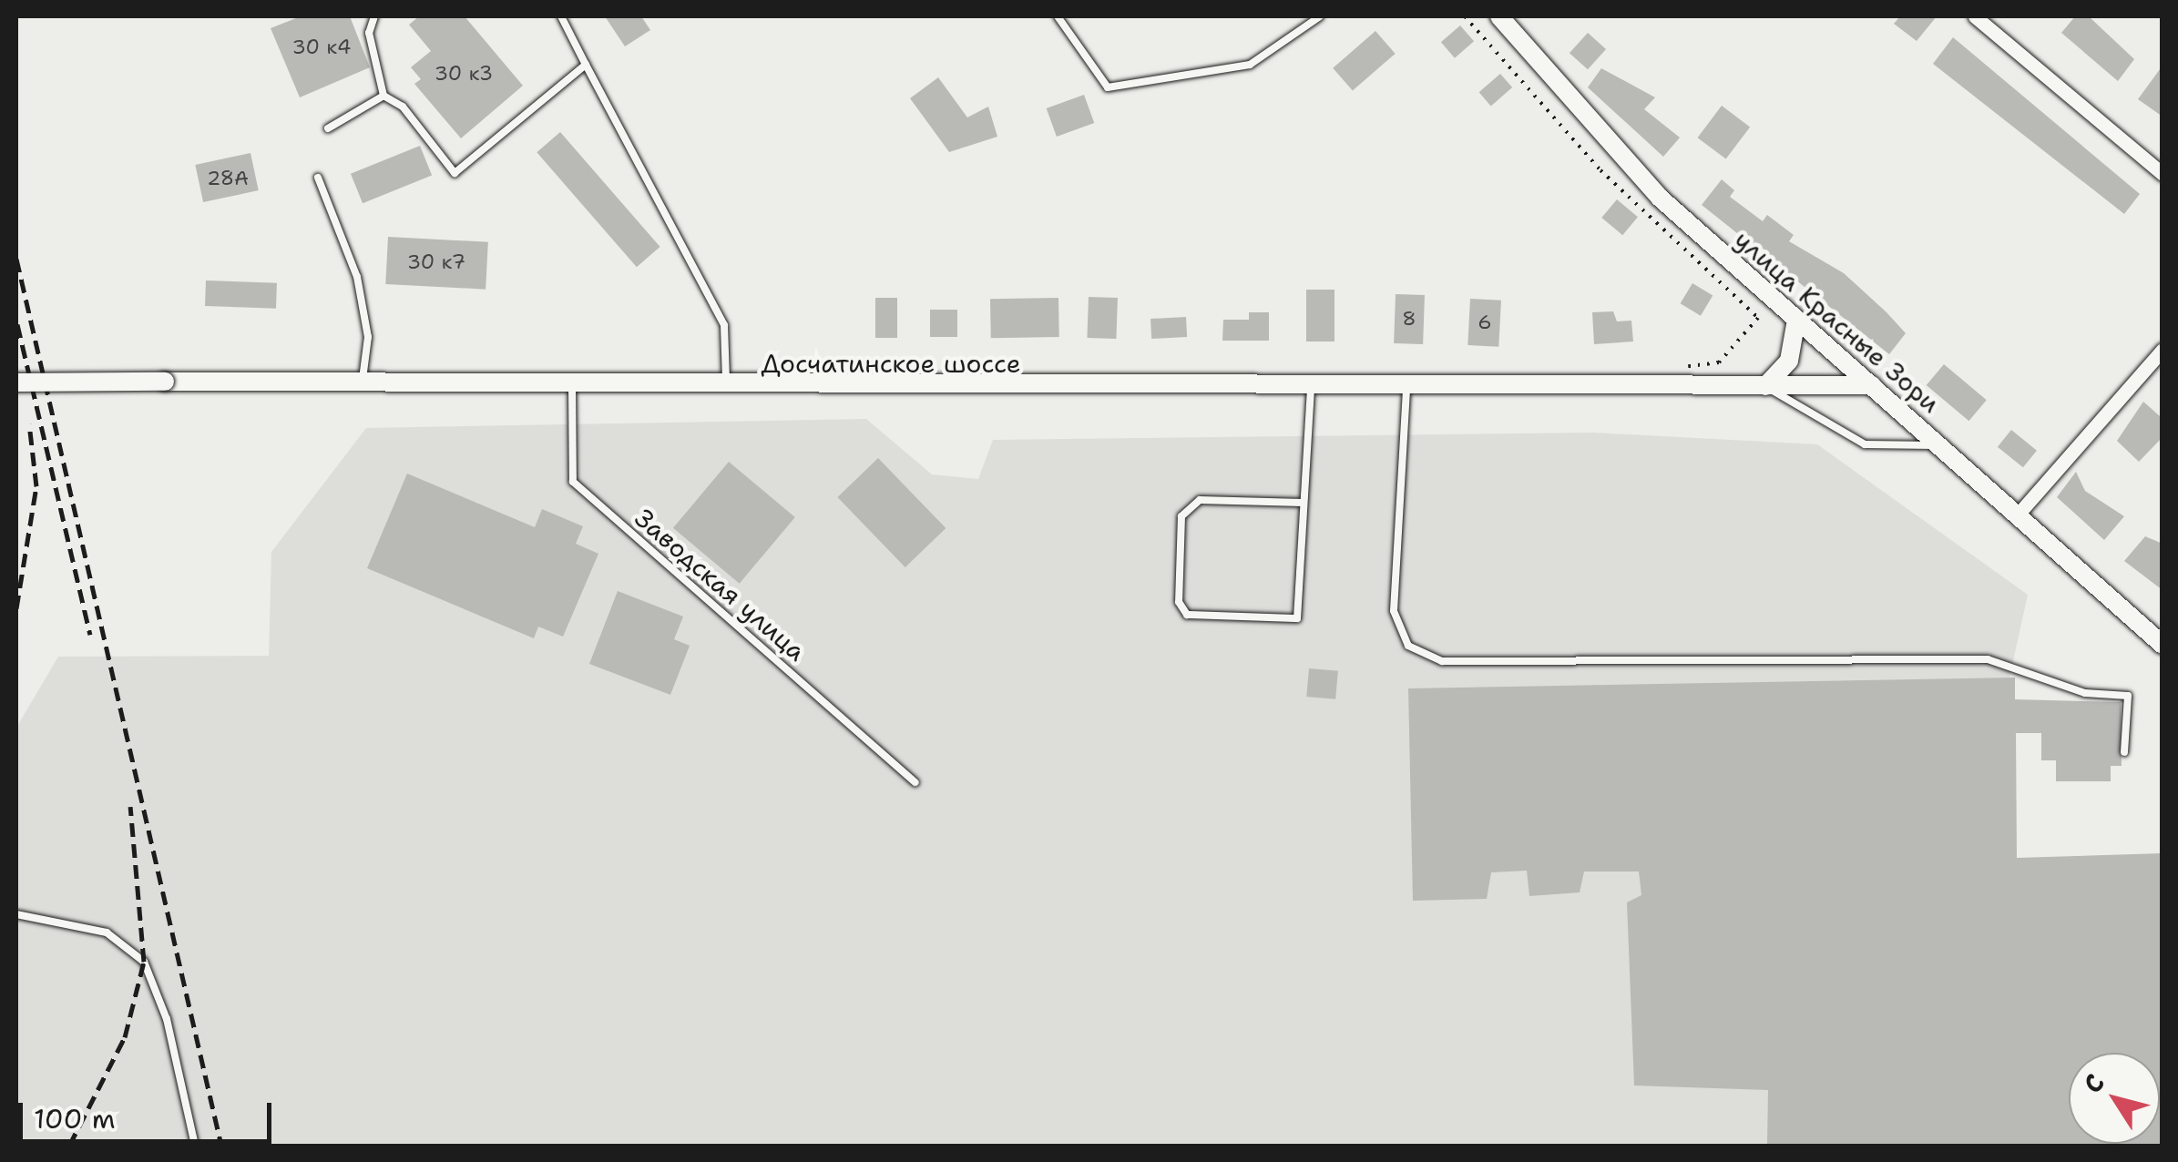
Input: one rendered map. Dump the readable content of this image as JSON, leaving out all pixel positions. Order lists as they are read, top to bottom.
{
  "streets": {
    "street": ["улица Красные Зори", "Досчатинское шоссе"],
    "lane": ["Заводская улица"]
  },
  "crossings": [
    ["улица Красные Зори", "Досчатинское шоссе"],
    ["Досчатинское шоссе", "Заводская улица"]
  ],
  "house_numbers": [
    "30 к4",
    "30 к3",
    "28А",
    "30 к7",
    "8",
    "6"
  ],
  "scale_bar": "100 m",
  "north": "top left"
}
